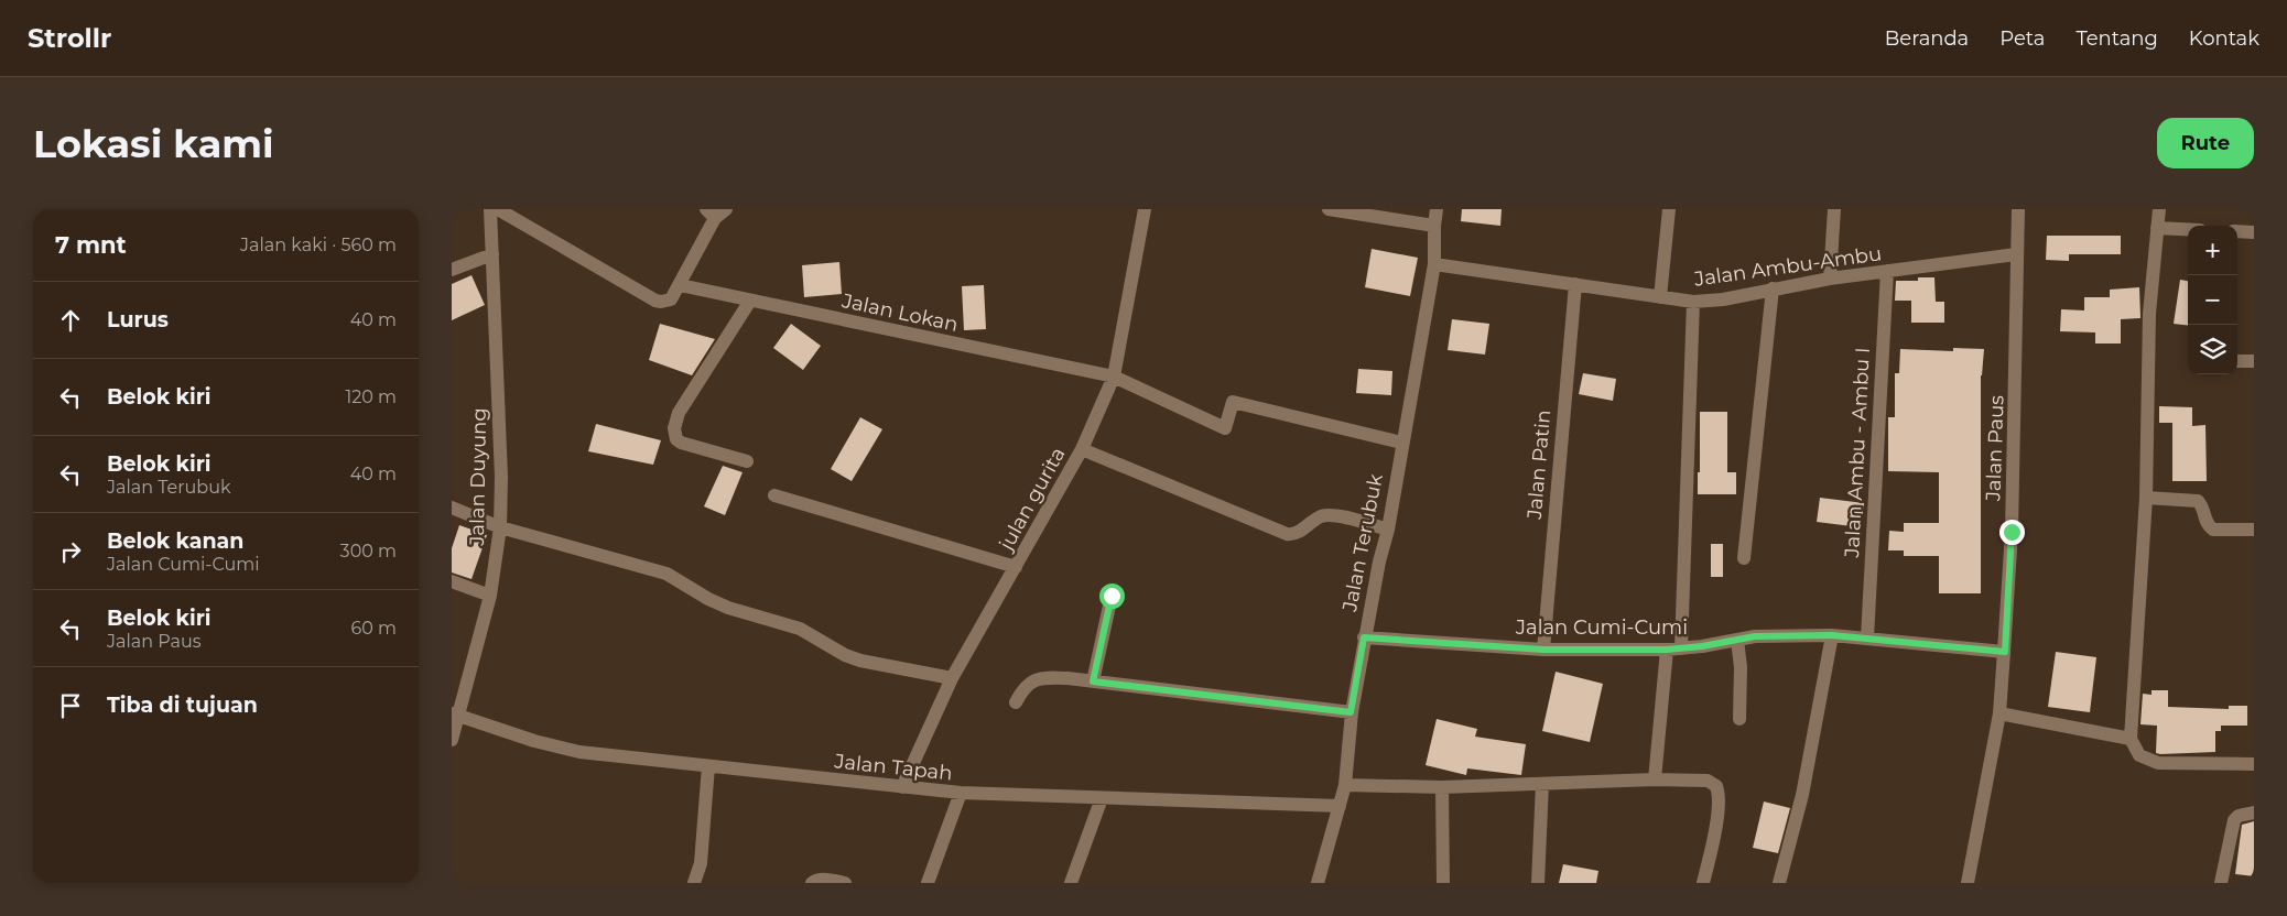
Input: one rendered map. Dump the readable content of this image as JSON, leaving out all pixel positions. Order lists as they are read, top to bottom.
{
  "streets": {
    "street": [
      "Jalan Ambu-Ambu",
      "Jalan Lokan",
      "Jalan Paus",
      "Jalan Ambu - Ambu I",
      "Jalan Patin",
      "Jalan Duyung",
      "julan gurita",
      "Jalan Terubuk",
      "Jalan Cumi-Cumi",
      "Jalan Tapah"
    ]
  },
  "crossings": [
    ["Jalan Ambu-Ambu", "Jalan Paus"],
    ["Jalan Ambu-Ambu", "Jalan Ambu - Ambu I"],
    ["Jalan Ambu-Ambu", "Jalan Patin"],
    ["Jalan Ambu-Ambu", "Jalan Terubuk"],
    ["Jalan Lokan", "julan gurita"],
    ["Jalan Lokan", "Jalan Terubuk"],
    ["Jalan Paus", "Jalan Cumi-Cumi"],
    ["Jalan Ambu - Ambu I", "Jalan Cumi-Cumi"],
    ["Jalan Patin", "Jalan Cumi-Cumi"],
    ["Jalan Duyung", "Jalan Tapah"],
    ["julan gurita", "Jalan Tapah"],
    ["Jalan Terubuk", "Jalan Cumi-Cumi"],
    ["Jalan Terubuk", "Jalan Tapah"]
  ],
  "page": {
    "header": "Strollr",
    "nav": [
      "Beranda",
      "Peta",
      "Tentang",
      "Kontak"
    ],
    "buttons": "Rute",
    "title": "Lokasi kami",
    "heading": ["7 mnt", "Jalan kaki · 560 m"],
    "map_buttons": ["+", "−"],
    "list": [
      ["Lurus", "40 m"],
      ["Belok kiri", "120 m"],
      ["Belok kiri", "Jalan Terubuk", "40 m"],
      ["Belok kanan", "Jalan Cumi-Cumi", "300 m"],
      ["Belok kiri", "Jalan Paus", "60 m"],
      "Tiba di tujuan"
    ]
  }
}
